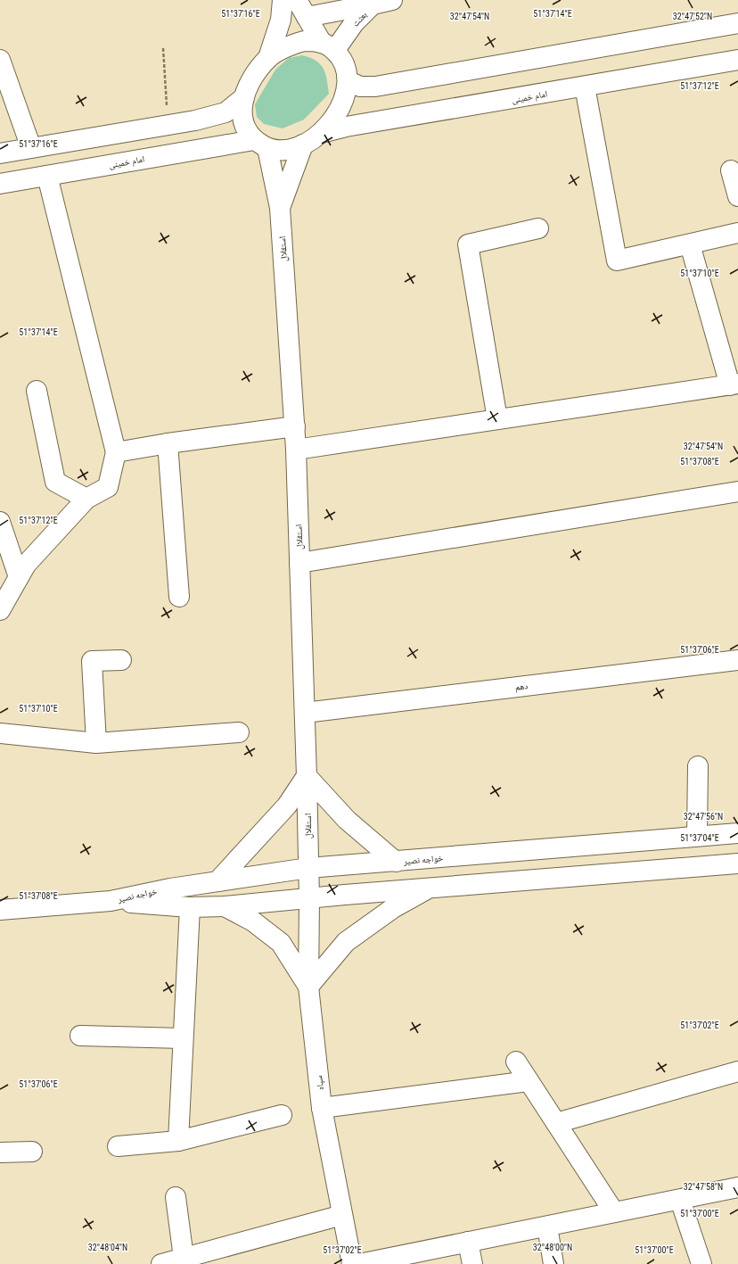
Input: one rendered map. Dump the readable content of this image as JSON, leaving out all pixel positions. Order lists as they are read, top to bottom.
{
  "streets": {
    "street": [
      "بعثت",
      "امام خمینی",
      "استقلال",
      "دهم",
      "خواجه نصیر",
      "سپاه"
    ]
  },
  "crossings": [
    ["بعثت", "امام خمینی"],
    ["بعثت", "استقلال"],
    ["امام خمینی", "استقلال"],
    ["استقلال", "دهم"],
    ["استقلال", "خواجه نصیر"],
    ["استقلال", "سپاه"],
    ["خواجه نصیر", "سپاه"]
  ],
  "coordinates": [
    "51°37'16\"E",
    "51°37'14\"E",
    "32°47'54\"N",
    "32°47'52\"N",
    "51°37'12\"E",
    "51°37'10\"E",
    "51°37'08\"E",
    "51°37'06\"E",
    "32°47'56\"N",
    "51°37'04\"E",
    "51°37'02\"E",
    "32°47'58\"N",
    "51°37'00\"E",
    "32°48'04\"N",
    "32°48'00\"N"
  ]
}
